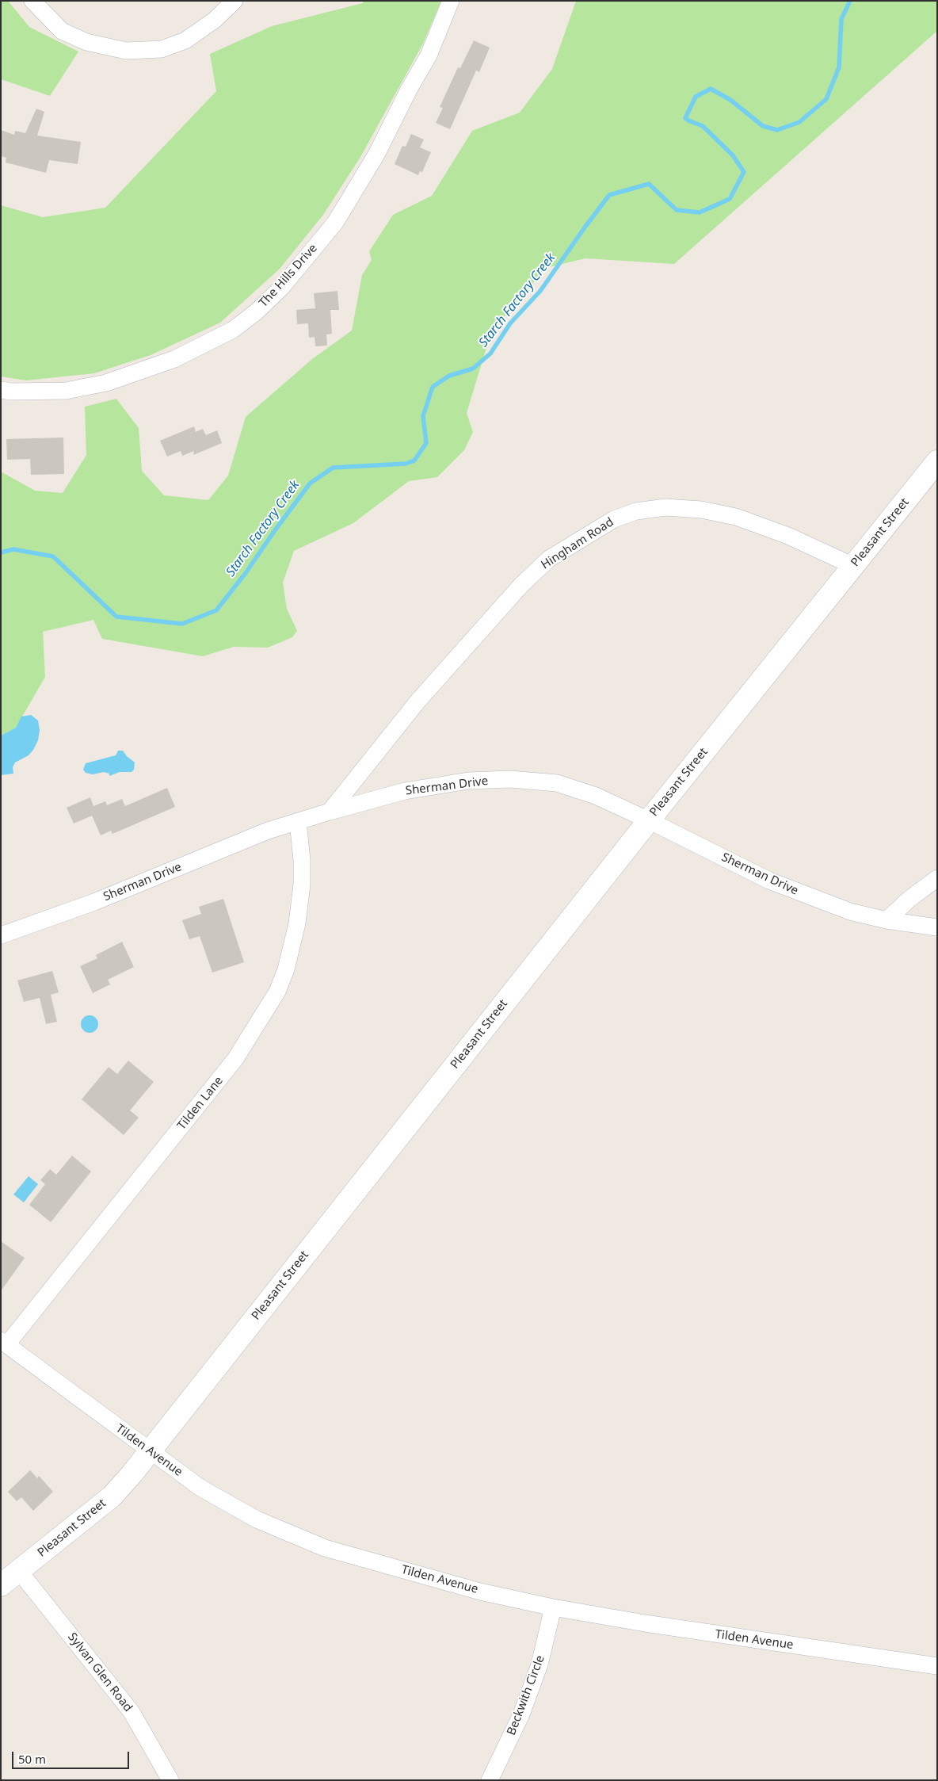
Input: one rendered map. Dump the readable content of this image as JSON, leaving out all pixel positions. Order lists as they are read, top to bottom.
{
  "streets": {
    "street": [
      "The Hills Drive",
      "Pleasant Street",
      "Hingham Road",
      "Sherman Drive",
      "Tilden Lane",
      "Tilden Avenue",
      "Sylvan Glen Road",
      "Beckwith Circle"
    ]
  },
  "crossings": [
    ["Pleasant Street", "Hingham Road"],
    ["Pleasant Street", "Sherman Drive"],
    ["Pleasant Street", "Tilden Avenue"],
    ["Pleasant Street", "Sylvan Glen Road"],
    ["Hingham Road", "Sherman Drive"],
    ["Sherman Drive", "Tilden Lane"],
    ["Tilden Lane", "Tilden Avenue"],
    ["Tilden Avenue", "Beckwith Circle"]
  ],
  "water": ["Starch Factory Creek"],
  "scale_bar": "50 m"
}
